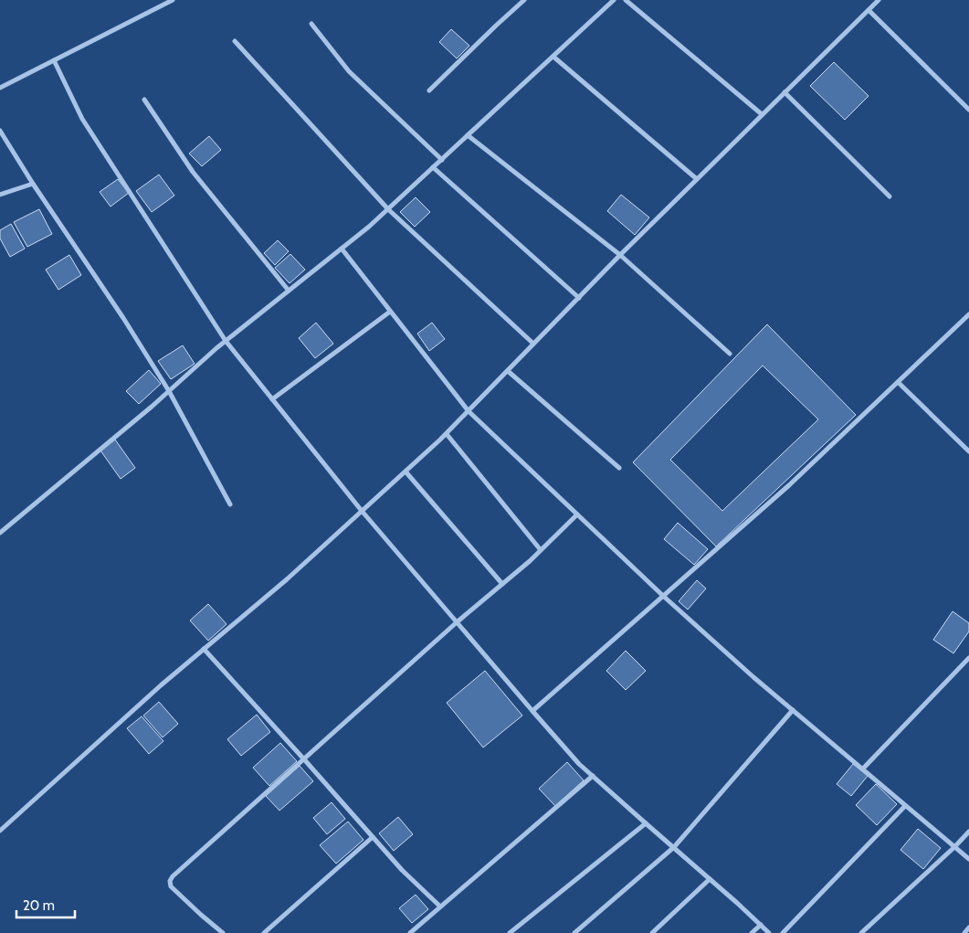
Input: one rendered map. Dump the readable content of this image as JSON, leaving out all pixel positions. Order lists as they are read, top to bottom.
{
  "scale_bar": "20 m"
}
